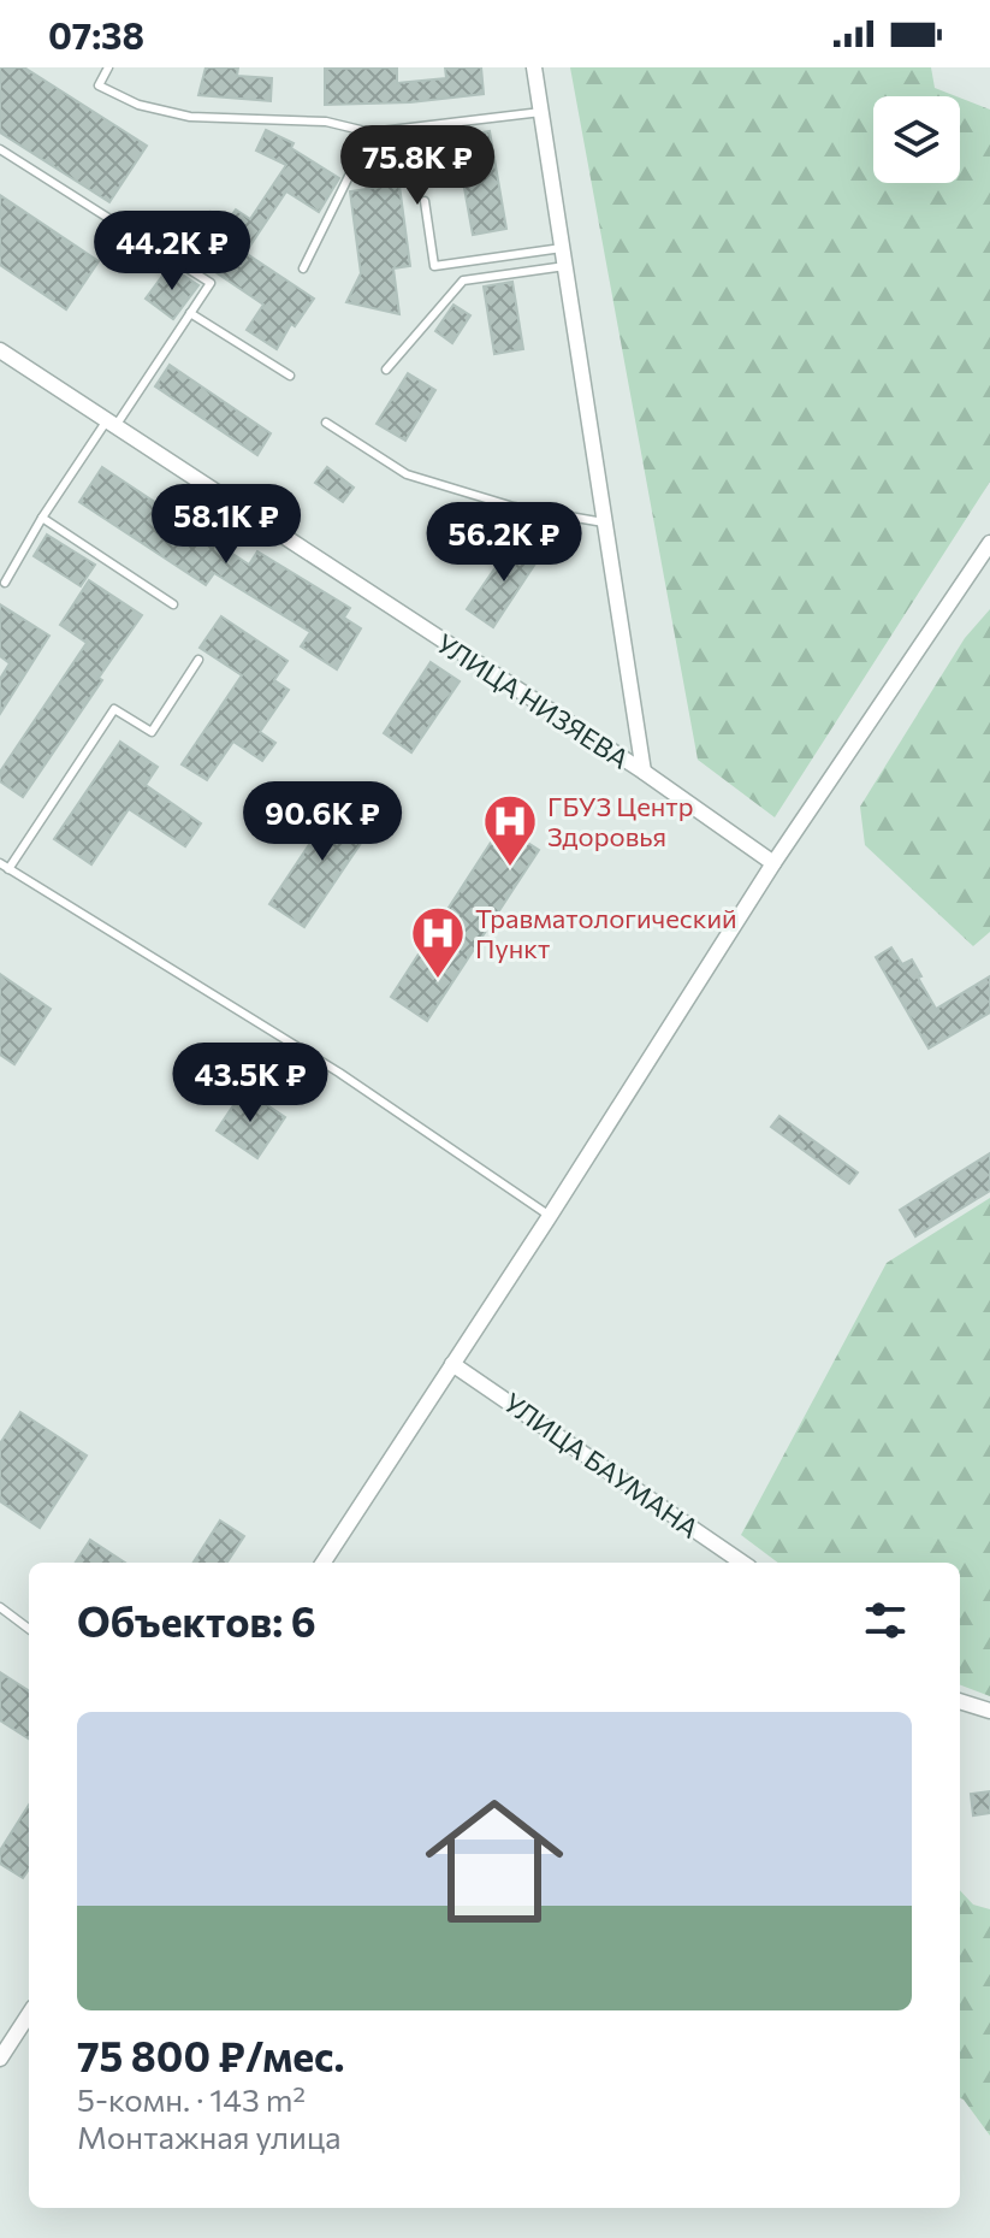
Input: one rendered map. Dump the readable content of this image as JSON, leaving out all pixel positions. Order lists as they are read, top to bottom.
{
  "streets": {
    "street": ["УЛИЦА НИЗЯЕВА", "УЛИЦА БАУМАНА"]
  },
  "places": {
    "hospital": ["ГБУЗ Центр Здоровья", "Травматологический Пункт"]
  },
  "page": {
    "status": "07:38",
    "price": [
      "75.8K ₽",
      "44.2K ₽",
      "58.1K ₽",
      "56.2K ₽",
      "90.6K ₽",
      "43.5K ₽"
    ],
    "heading": "Объектов: 6",
    "list": [
      {
        "name": "75 800 ₽/мес.",
        "note": "5-комн. · 143 m² · Монтажная улица"
      }
    ]
  }
}
